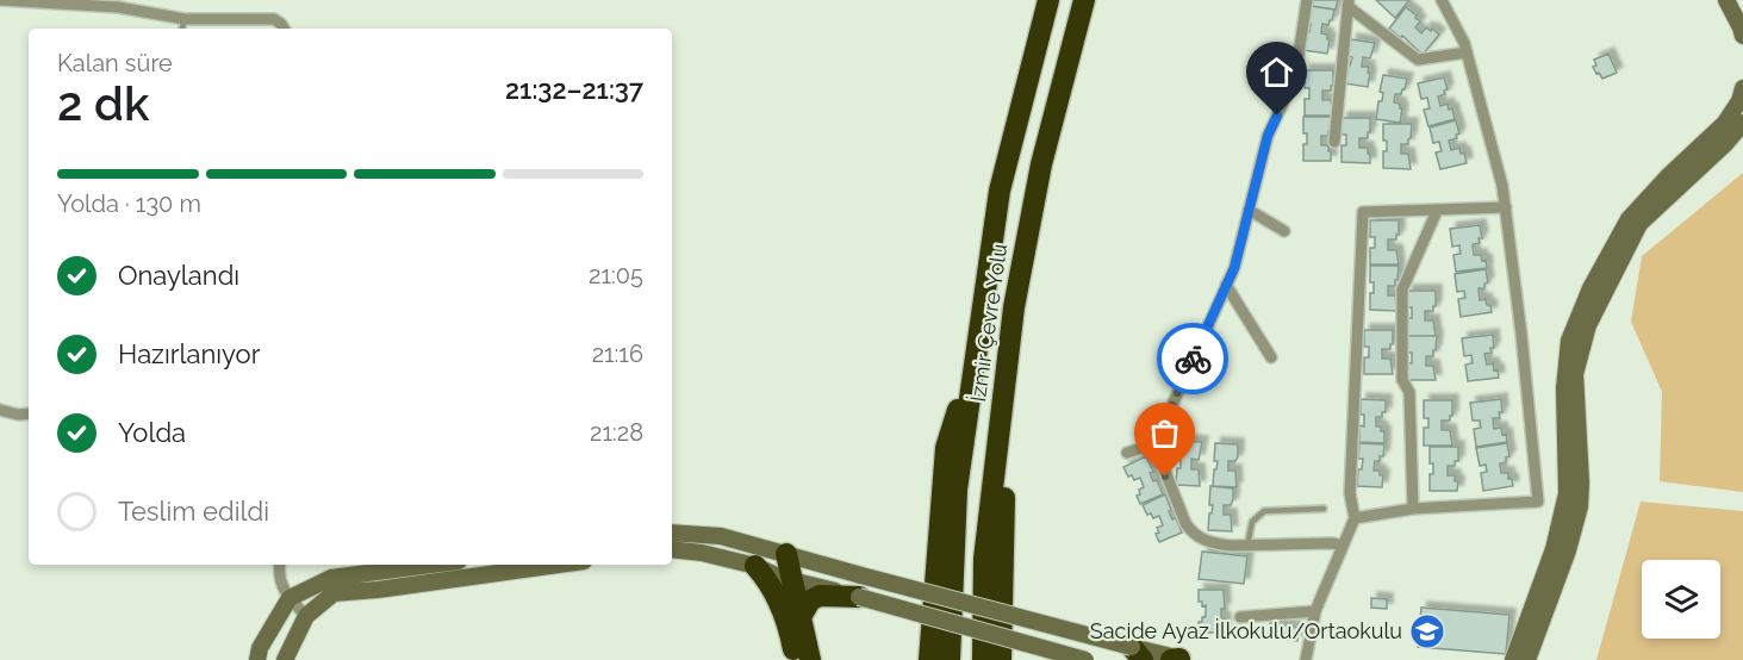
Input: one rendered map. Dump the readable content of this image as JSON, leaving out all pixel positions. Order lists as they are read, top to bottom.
{
  "streets": {
    "highway": ["İzmir Çevre Yolu"]
  },
  "places": {
    "school or university": ["Sacide Ayaz İlkokulu/Ortaokulu"]
  },
  "page": {
    "heading": ["2 dk", "Kalan süre", "21:32–21:37"],
    "bar": "Yolda · 130 m",
    "list": [
      ["Onaylandı", "21:05"],
      ["Hazırlanıyor", "21:16"],
      ["Yolda", "21:28"],
      "Teslim edildi"
    ]
  }
}
